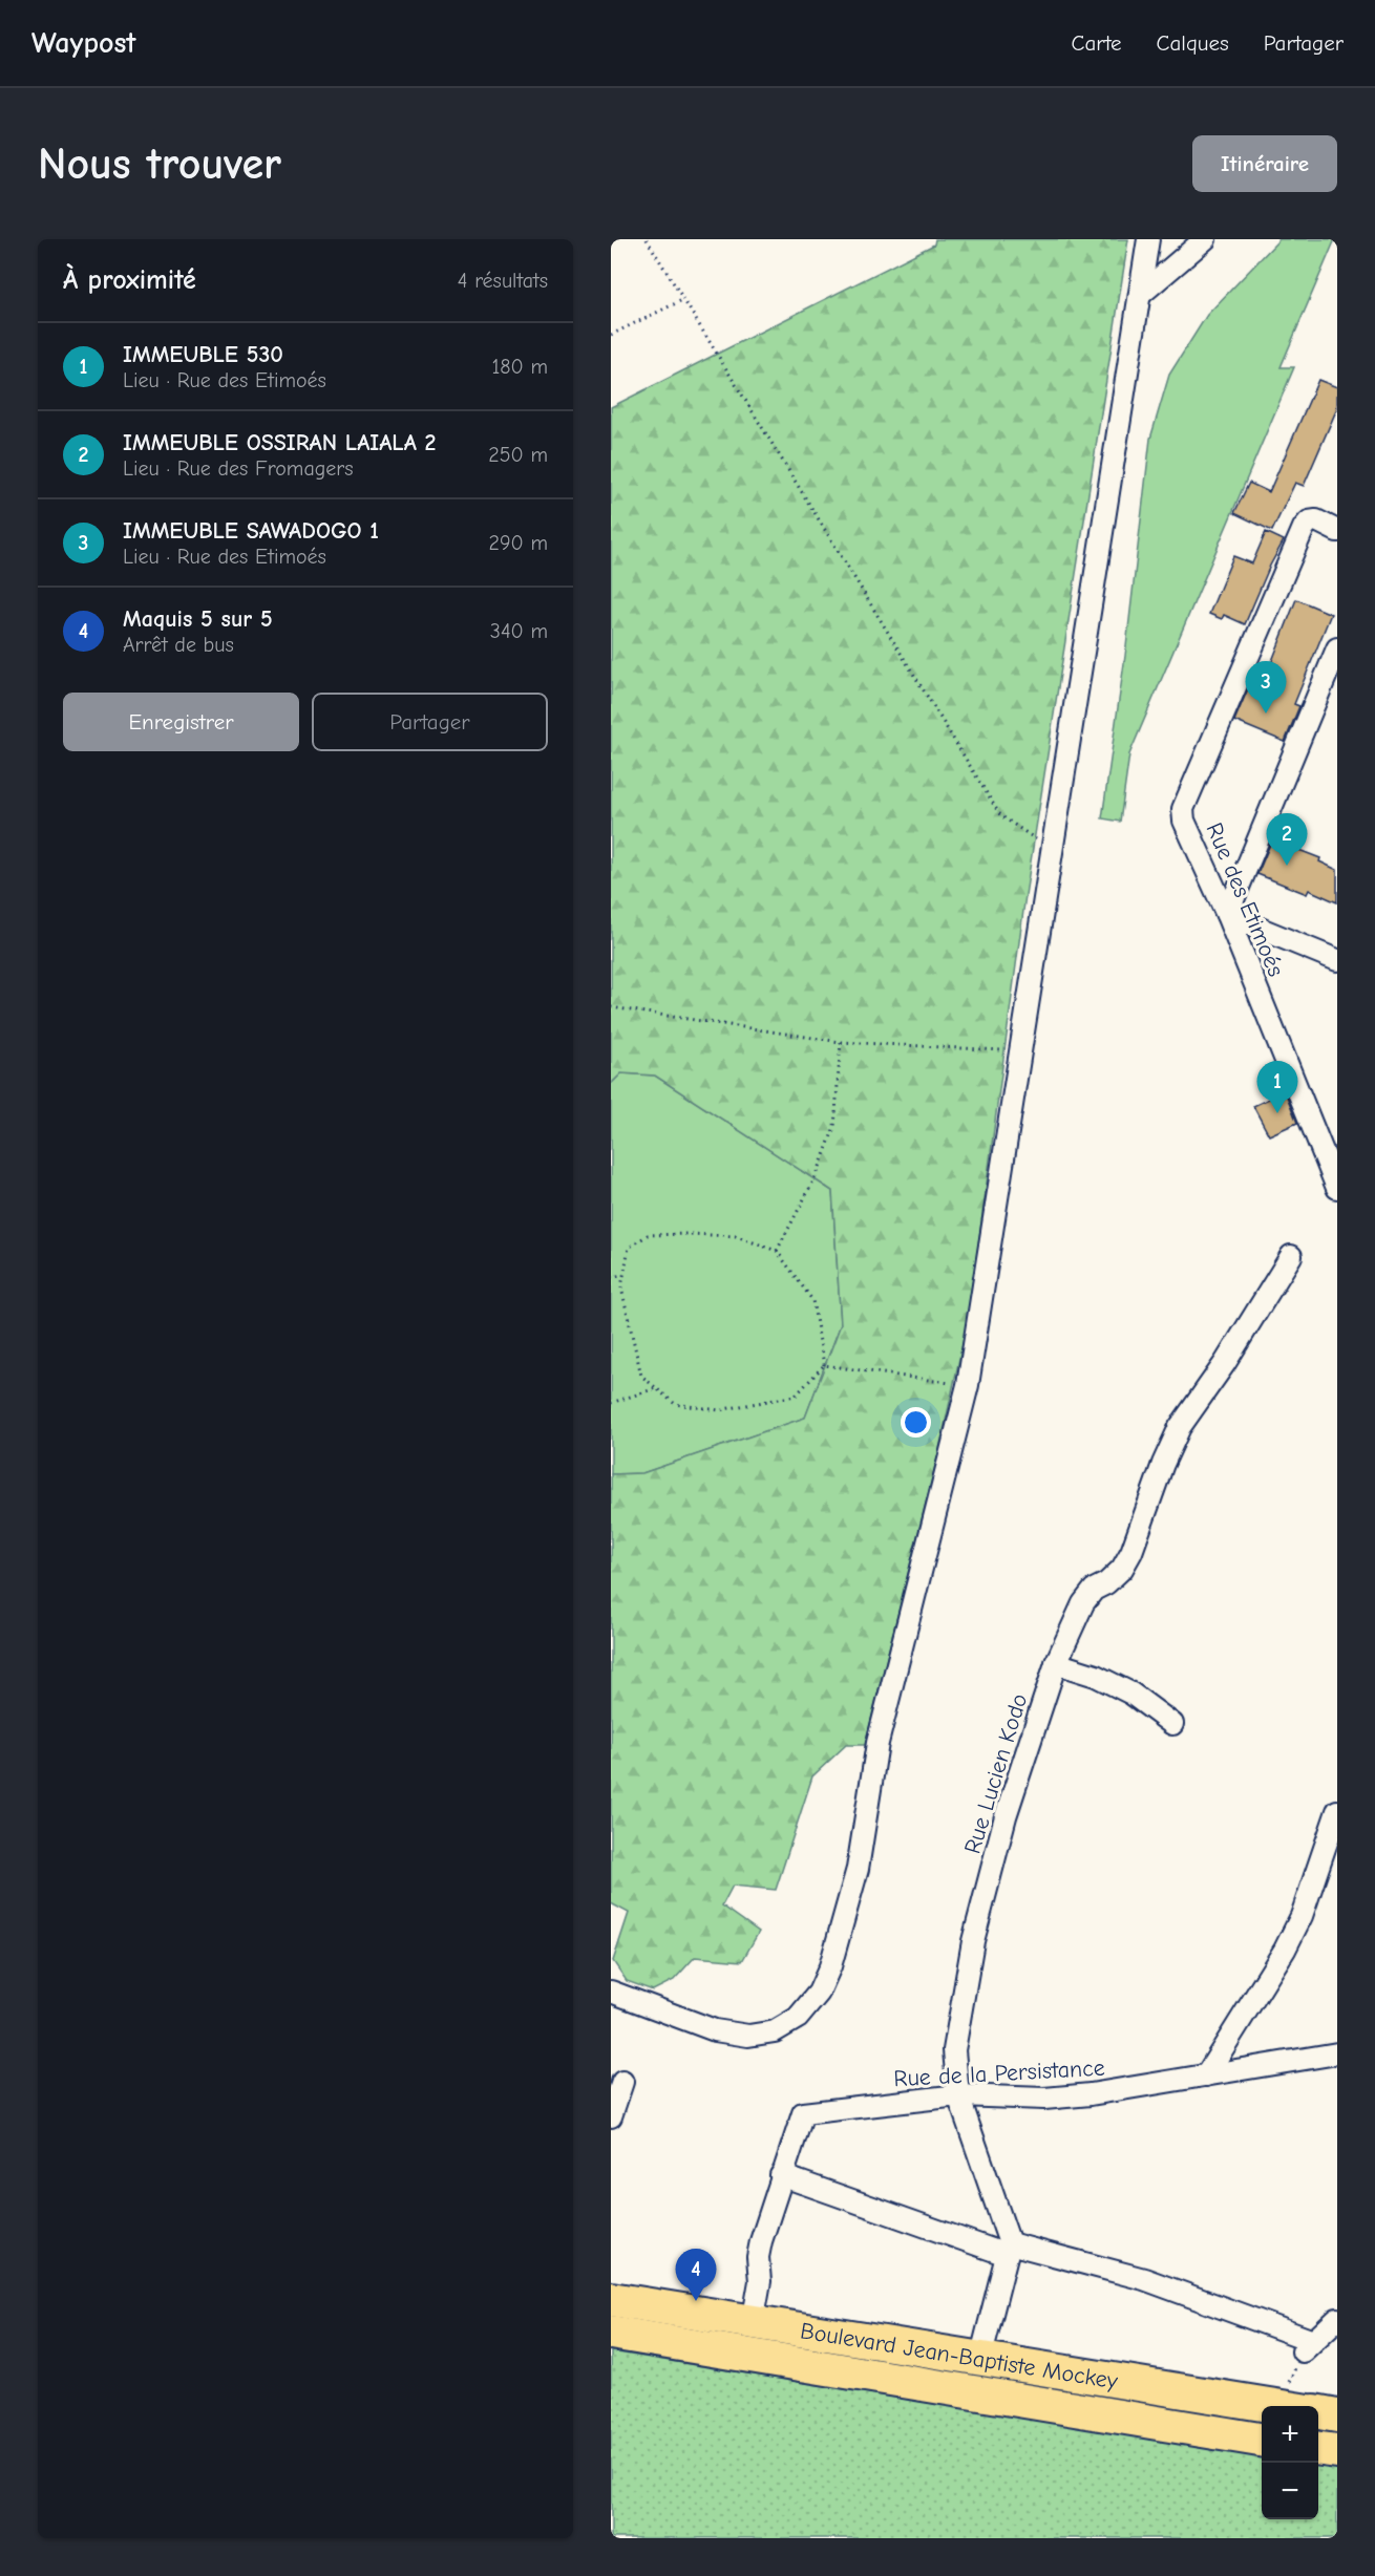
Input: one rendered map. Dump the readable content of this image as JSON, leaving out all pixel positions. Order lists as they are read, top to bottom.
{
  "streets": {
    "highway": ["Boulevard Jean-Baptiste Mockey"],
    "street": ["Rue des Etimoés", "Rue Lucien Kodo", "Rue de la Persistance"]
  },
  "crossings": [
    ["Rue Lucien Kodo", "Rue de la Persistance"],
    ["Rue de la Persistance", "Boulevard Jean-Baptiste Mockey"]
  ],
  "page": {
    "header": "Waypost",
    "nav": ["Carte", "Calques", "Partager"],
    "buttons": [
      "Itinéraire",
      ["Enregistrer", "Partager"]
    ],
    "title": "Nous trouver",
    "heading": ["À proximité", "4 résultats"],
    "list": [
      {
        "mark": "1",
        "name": "IMMEUBLE 530",
        "note": "Lieu · Rue des Etimoés",
        "value": "180 m"
      },
      {
        "mark": "2",
        "name": "IMMEUBLE OSSIRAN LAIALA 2",
        "note": "Lieu · Rue des Fromagers",
        "value": "250 m"
      },
      {
        "mark": "3",
        "name": "IMMEUBLE SAWADOGO 1",
        "note": "Lieu · Rue des Etimoés",
        "value": "290 m"
      },
      {
        "mark": "4",
        "name": "Maquis 5 sur 5",
        "note": "Arrêt de bus",
        "value": "340 m"
      }
    ],
    "pins": [
      "3",
      "2",
      "1",
      "4"
    ],
    "map_buttons": ["+", "−"]
  }
}
